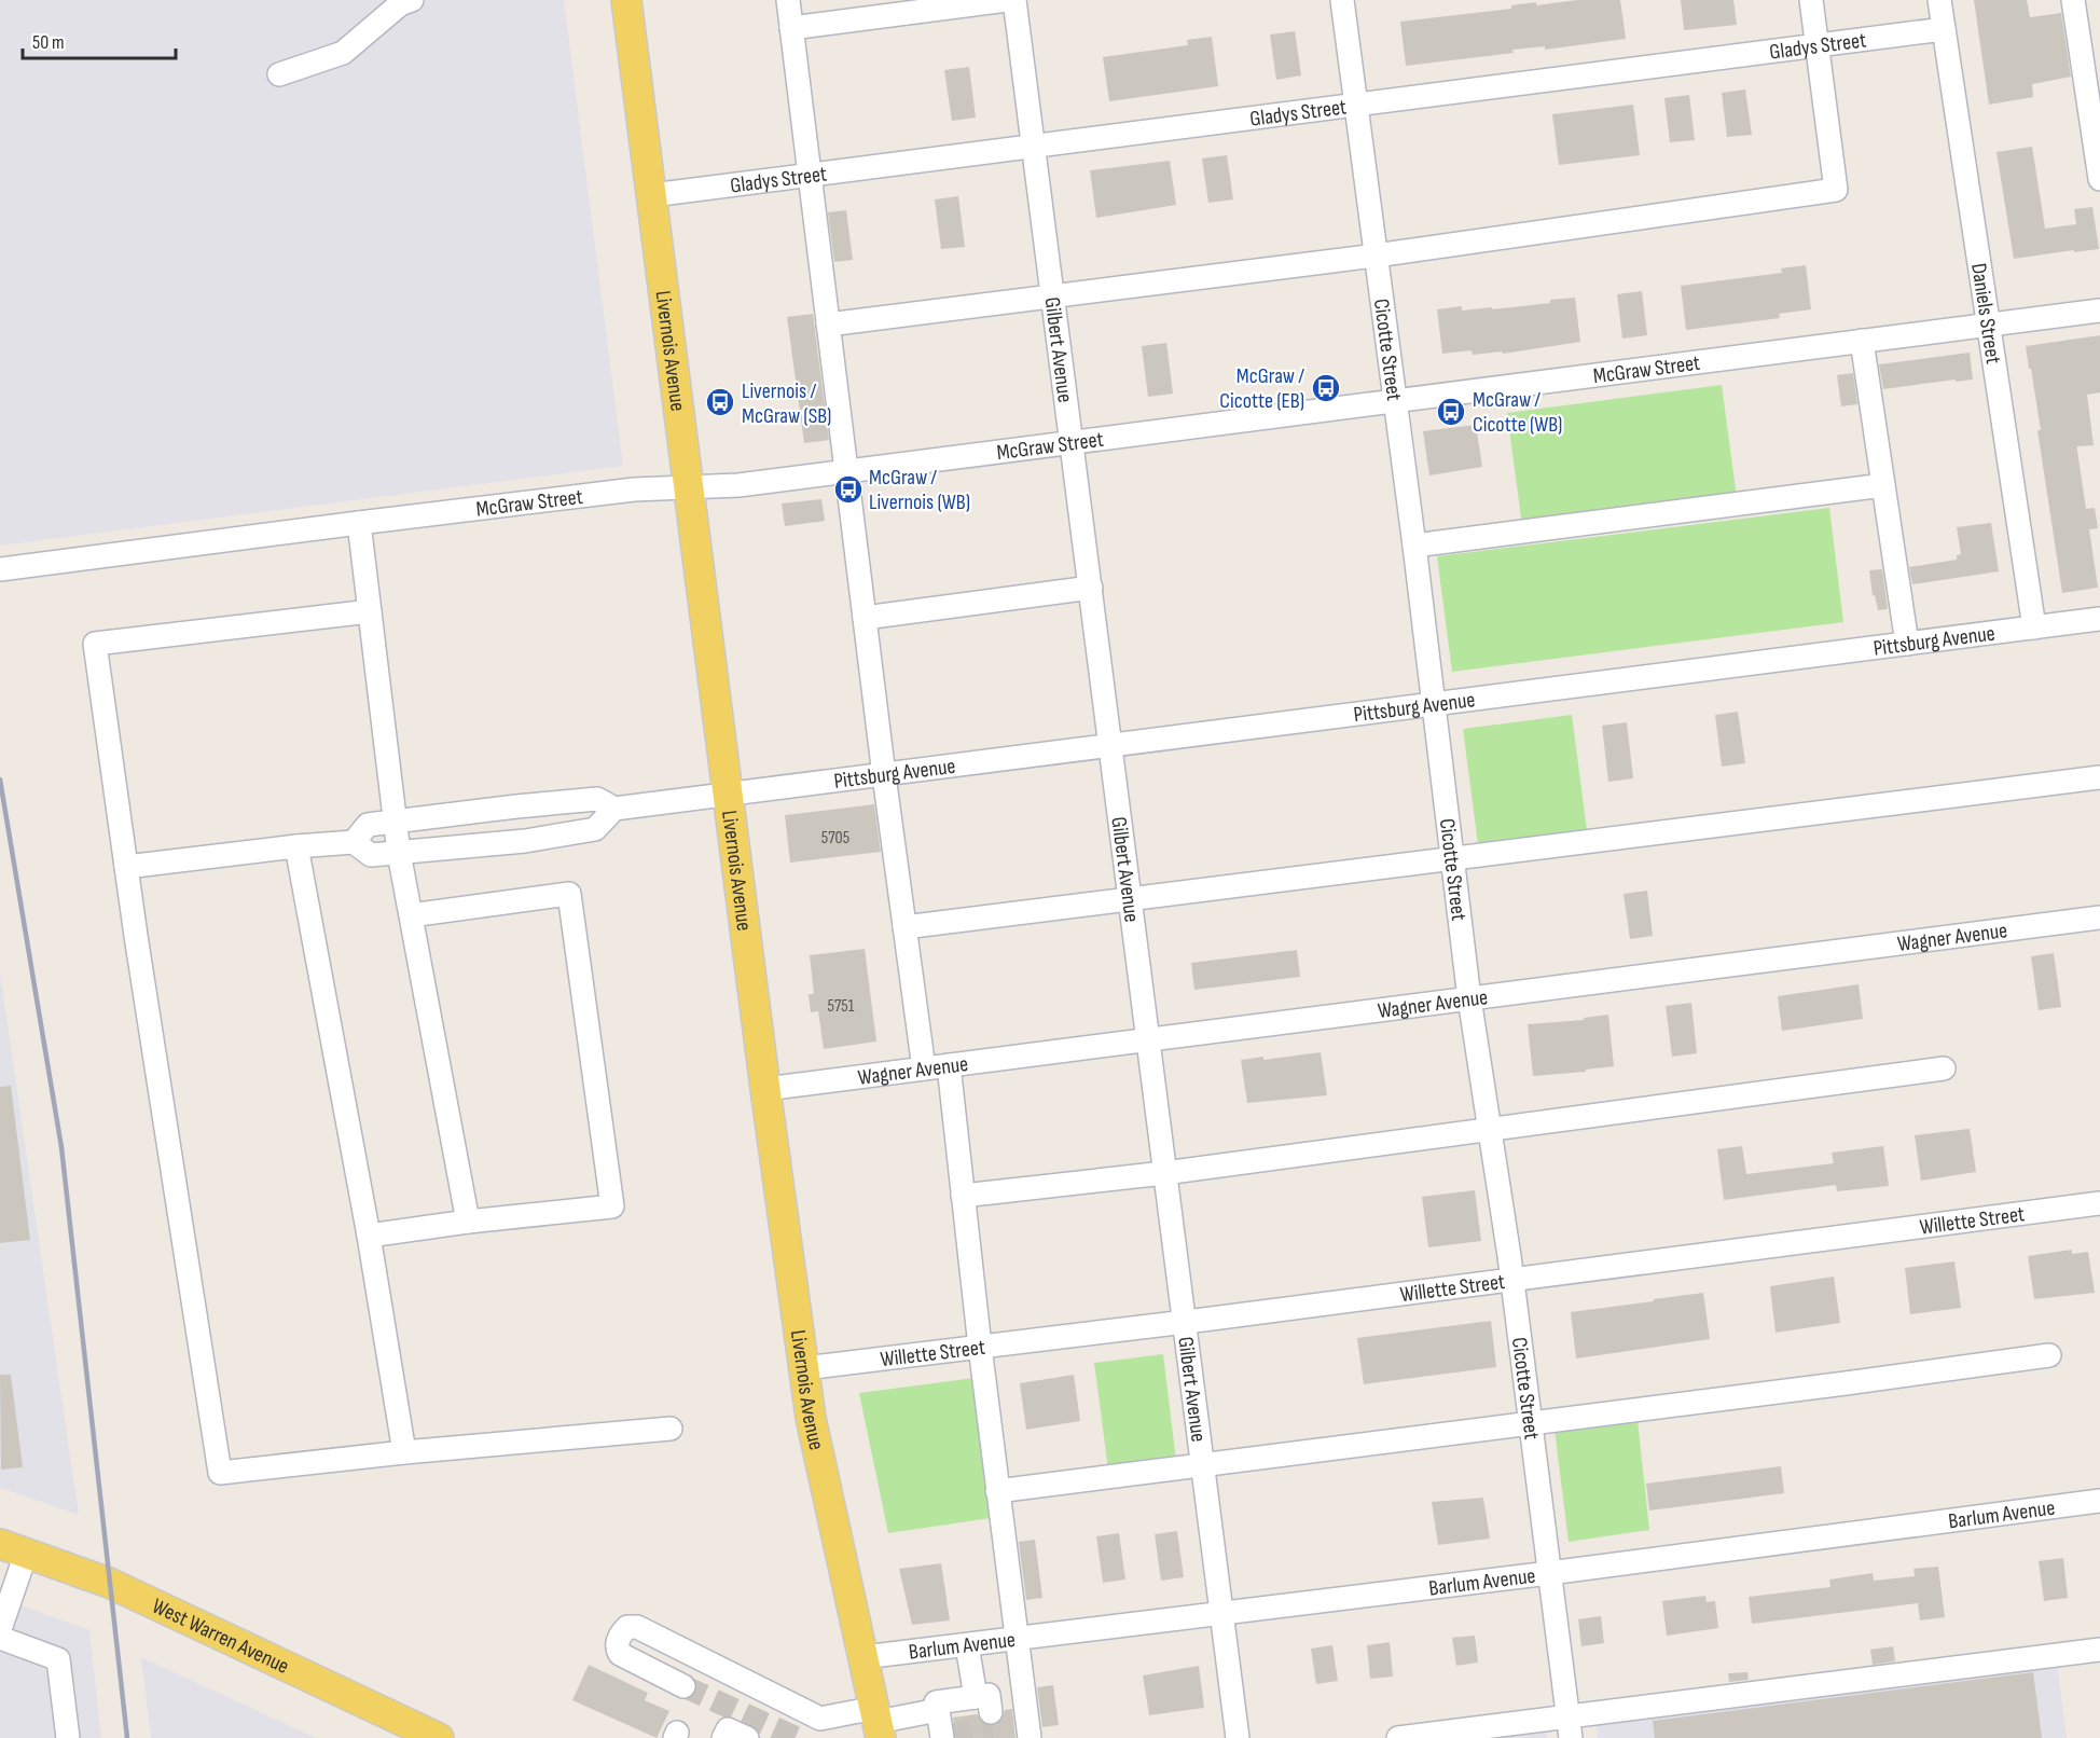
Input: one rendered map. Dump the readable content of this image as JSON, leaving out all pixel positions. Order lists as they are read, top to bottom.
{
  "streets": {
    "main road": ["Livernois Avenue", "West Warren Avenue"],
    "street": [
      "Gladys Street",
      "Daniels Street",
      "Gilbert Avenue",
      "Cicotte Street",
      "McGraw Street",
      "Pittsburg Avenue",
      "Wagner Avenue",
      "Willette Street",
      "Barlum Avenue"
    ]
  },
  "crossings": [
    ["Gladys Street", "Daniels Street"],
    ["Gladys Street", "Gilbert Avenue"],
    ["Gladys Street", "Cicotte Street"],
    ["Gladys Street", "Livernois Avenue"],
    ["Daniels Street", "McGraw Street"],
    ["Daniels Street", "Pittsburg Avenue"],
    ["Gilbert Avenue", "McGraw Street"],
    ["Gilbert Avenue", "Pittsburg Avenue"],
    ["Gilbert Avenue", "Wagner Avenue"],
    ["Gilbert Avenue", "Willette Street"],
    ["Gilbert Avenue", "Barlum Avenue"],
    ["Cicotte Street", "McGraw Street"],
    ["Cicotte Street", "Pittsburg Avenue"],
    ["Cicotte Street", "Wagner Avenue"],
    ["Cicotte Street", "Willette Street"],
    ["Cicotte Street", "Barlum Avenue"],
    ["Livernois Avenue", "McGraw Street"],
    ["Livernois Avenue", "Pittsburg Avenue"],
    ["Livernois Avenue", "Wagner Avenue"],
    ["Livernois Avenue", "Willette Street"],
    ["Livernois Avenue", "Barlum Avenue"]
  ],
  "places": {
    "bus stop": [
      "McGraw / Cicotte (EB)",
      "Livernois / McGraw (SB)",
      "McGraw / Cicotte (WB)",
      "McGraw / Livernois (WB)"
    ]
  },
  "house_numbers": ["5705", "5751"],
  "scale_bar": "50 m"
}
